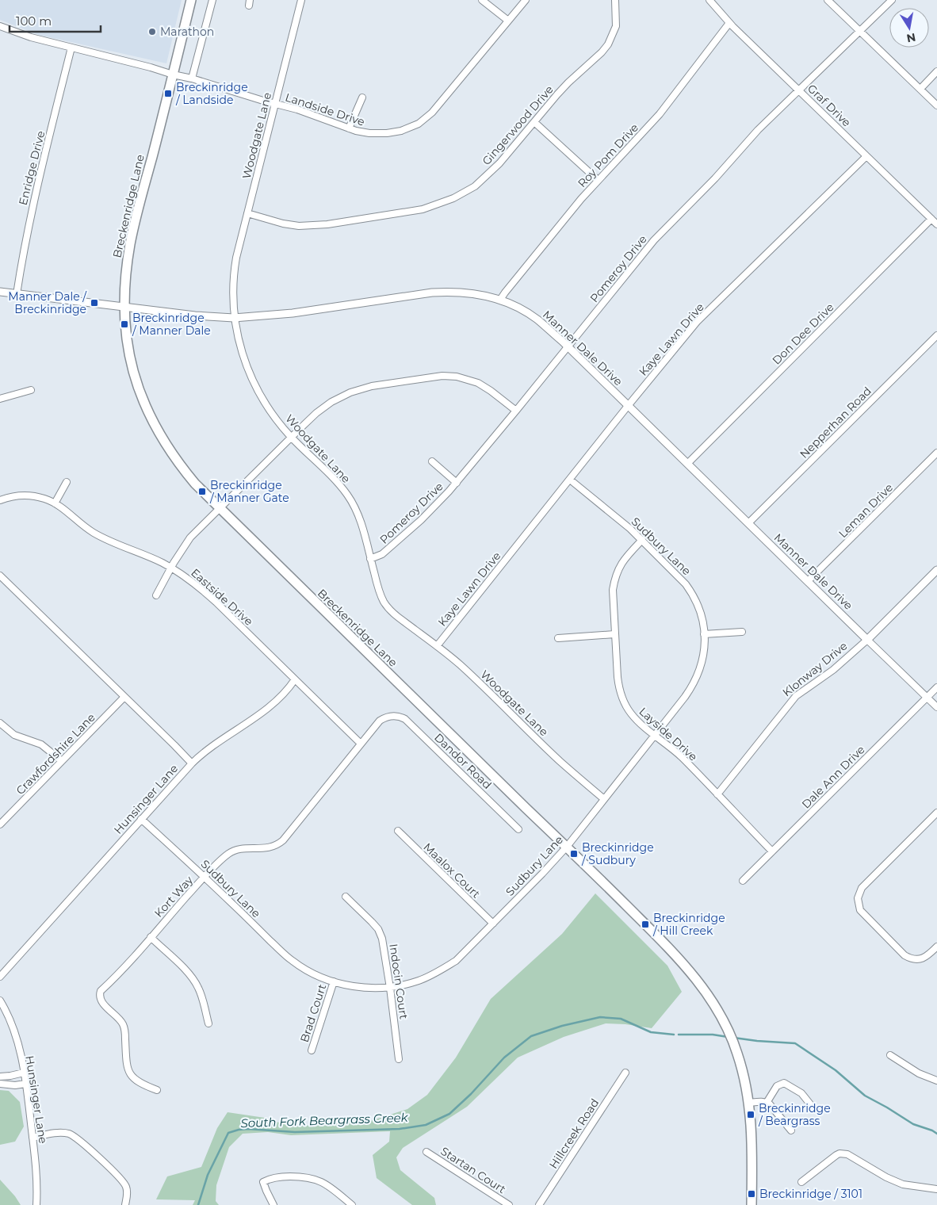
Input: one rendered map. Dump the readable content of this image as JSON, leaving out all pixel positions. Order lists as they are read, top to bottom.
{
  "streets": {
    "main road": ["Breckenridge Lane"],
    "street": [
      "Graf Drive",
      "Landside Drive",
      "Gingerwood Drive",
      "Woodgate Lane",
      "Roy Pom Drive",
      "Enridge Drive",
      "Pomeroy Drive",
      "Don Dee Drive",
      "Kaye Lawn Drive",
      "Manner Dale Drive",
      "Nepperhan Road",
      "Leman Drive",
      "Sudbury Lane",
      "Eastside Drive",
      "Klonway Drive",
      "Layside Drive",
      "Crawfordshire Lane",
      "Dandor Road",
      "Dale Ann Drive",
      "Hunsinger Lane",
      "Maalox Court",
      "Kort Way",
      "Indocin Court",
      "Brad Court",
      "Hillcreek Road",
      "Startan Court"
    ]
  },
  "crossings": [
    ["Graf Drive", "Roy Pom Drive"],
    ["Graf Drive", "Pomeroy Drive"],
    ["Graf Drive", "Don Dee Drive"],
    ["Graf Drive", "Kaye Lawn Drive"],
    ["Landside Drive", "Woodgate Lane"],
    ["Landside Drive", "Enridge Drive"],
    ["Landside Drive", "Breckenridge Lane"],
    ["Gingerwood Drive", "Woodgate Lane"],
    ["Woodgate Lane", "Pomeroy Drive"],
    ["Woodgate Lane", "Kaye Lawn Drive"],
    ["Woodgate Lane", "Manner Dale Drive"],
    ["Woodgate Lane", "Sudbury Lane"],
    ["Roy Pom Drive", "Manner Dale Drive"],
    ["Enridge Drive", "Manner Dale Drive"],
    ["Breckenridge Lane", "Manner Dale Drive"],
    ["Breckenridge Lane", "Sudbury Lane"],
    ["Pomeroy Drive", "Manner Dale Drive"],
    ["Don Dee Drive", "Manner Dale Drive"],
    ["Kaye Lawn Drive", "Manner Dale Drive"],
    ["Kaye Lawn Drive", "Sudbury Lane"],
    ["Manner Dale Drive", "Nepperhan Road"],
    ["Manner Dale Drive", "Leman Drive"],
    ["Manner Dale Drive", "Klonway Drive"],
    ["Manner Dale Drive", "Dale Ann Drive"],
    ["Sudbury Lane", "Layside Drive"],
    ["Sudbury Lane", "Hunsinger Lane"],
    ["Sudbury Lane", "Maalox Court"],
    ["Sudbury Lane", "Kort Way"],
    ["Sudbury Lane", "Indocin Court"],
    ["Sudbury Lane", "Brad Court"],
    ["Eastside Drive", "Kort Way"],
    ["Klonway Drive", "Layside Drive"],
    ["Layside Drive", "Dale Ann Drive"],
    ["Crawfordshire Lane", "Hunsinger Lane"],
    ["Dandor Road", "Kort Way"]
  ],
  "water": ["South Fork Beargrass Creek"],
  "places": {
    "other": ["Marathon"],
    "transit": [
      "Breckinridge / Landside",
      "Manner Dale / Breckinridge",
      "Breckinridge / Manner Dale",
      "Breckinridge / Manner Gate",
      "Breckinridge / Sudbury",
      "Breckinridge / Hill Creek",
      "Breckinridge / Beargrass",
      "Breckinridge / 3101"
    ]
  },
  "scale_bar": "100 m",
  "north": "bottom"
}
